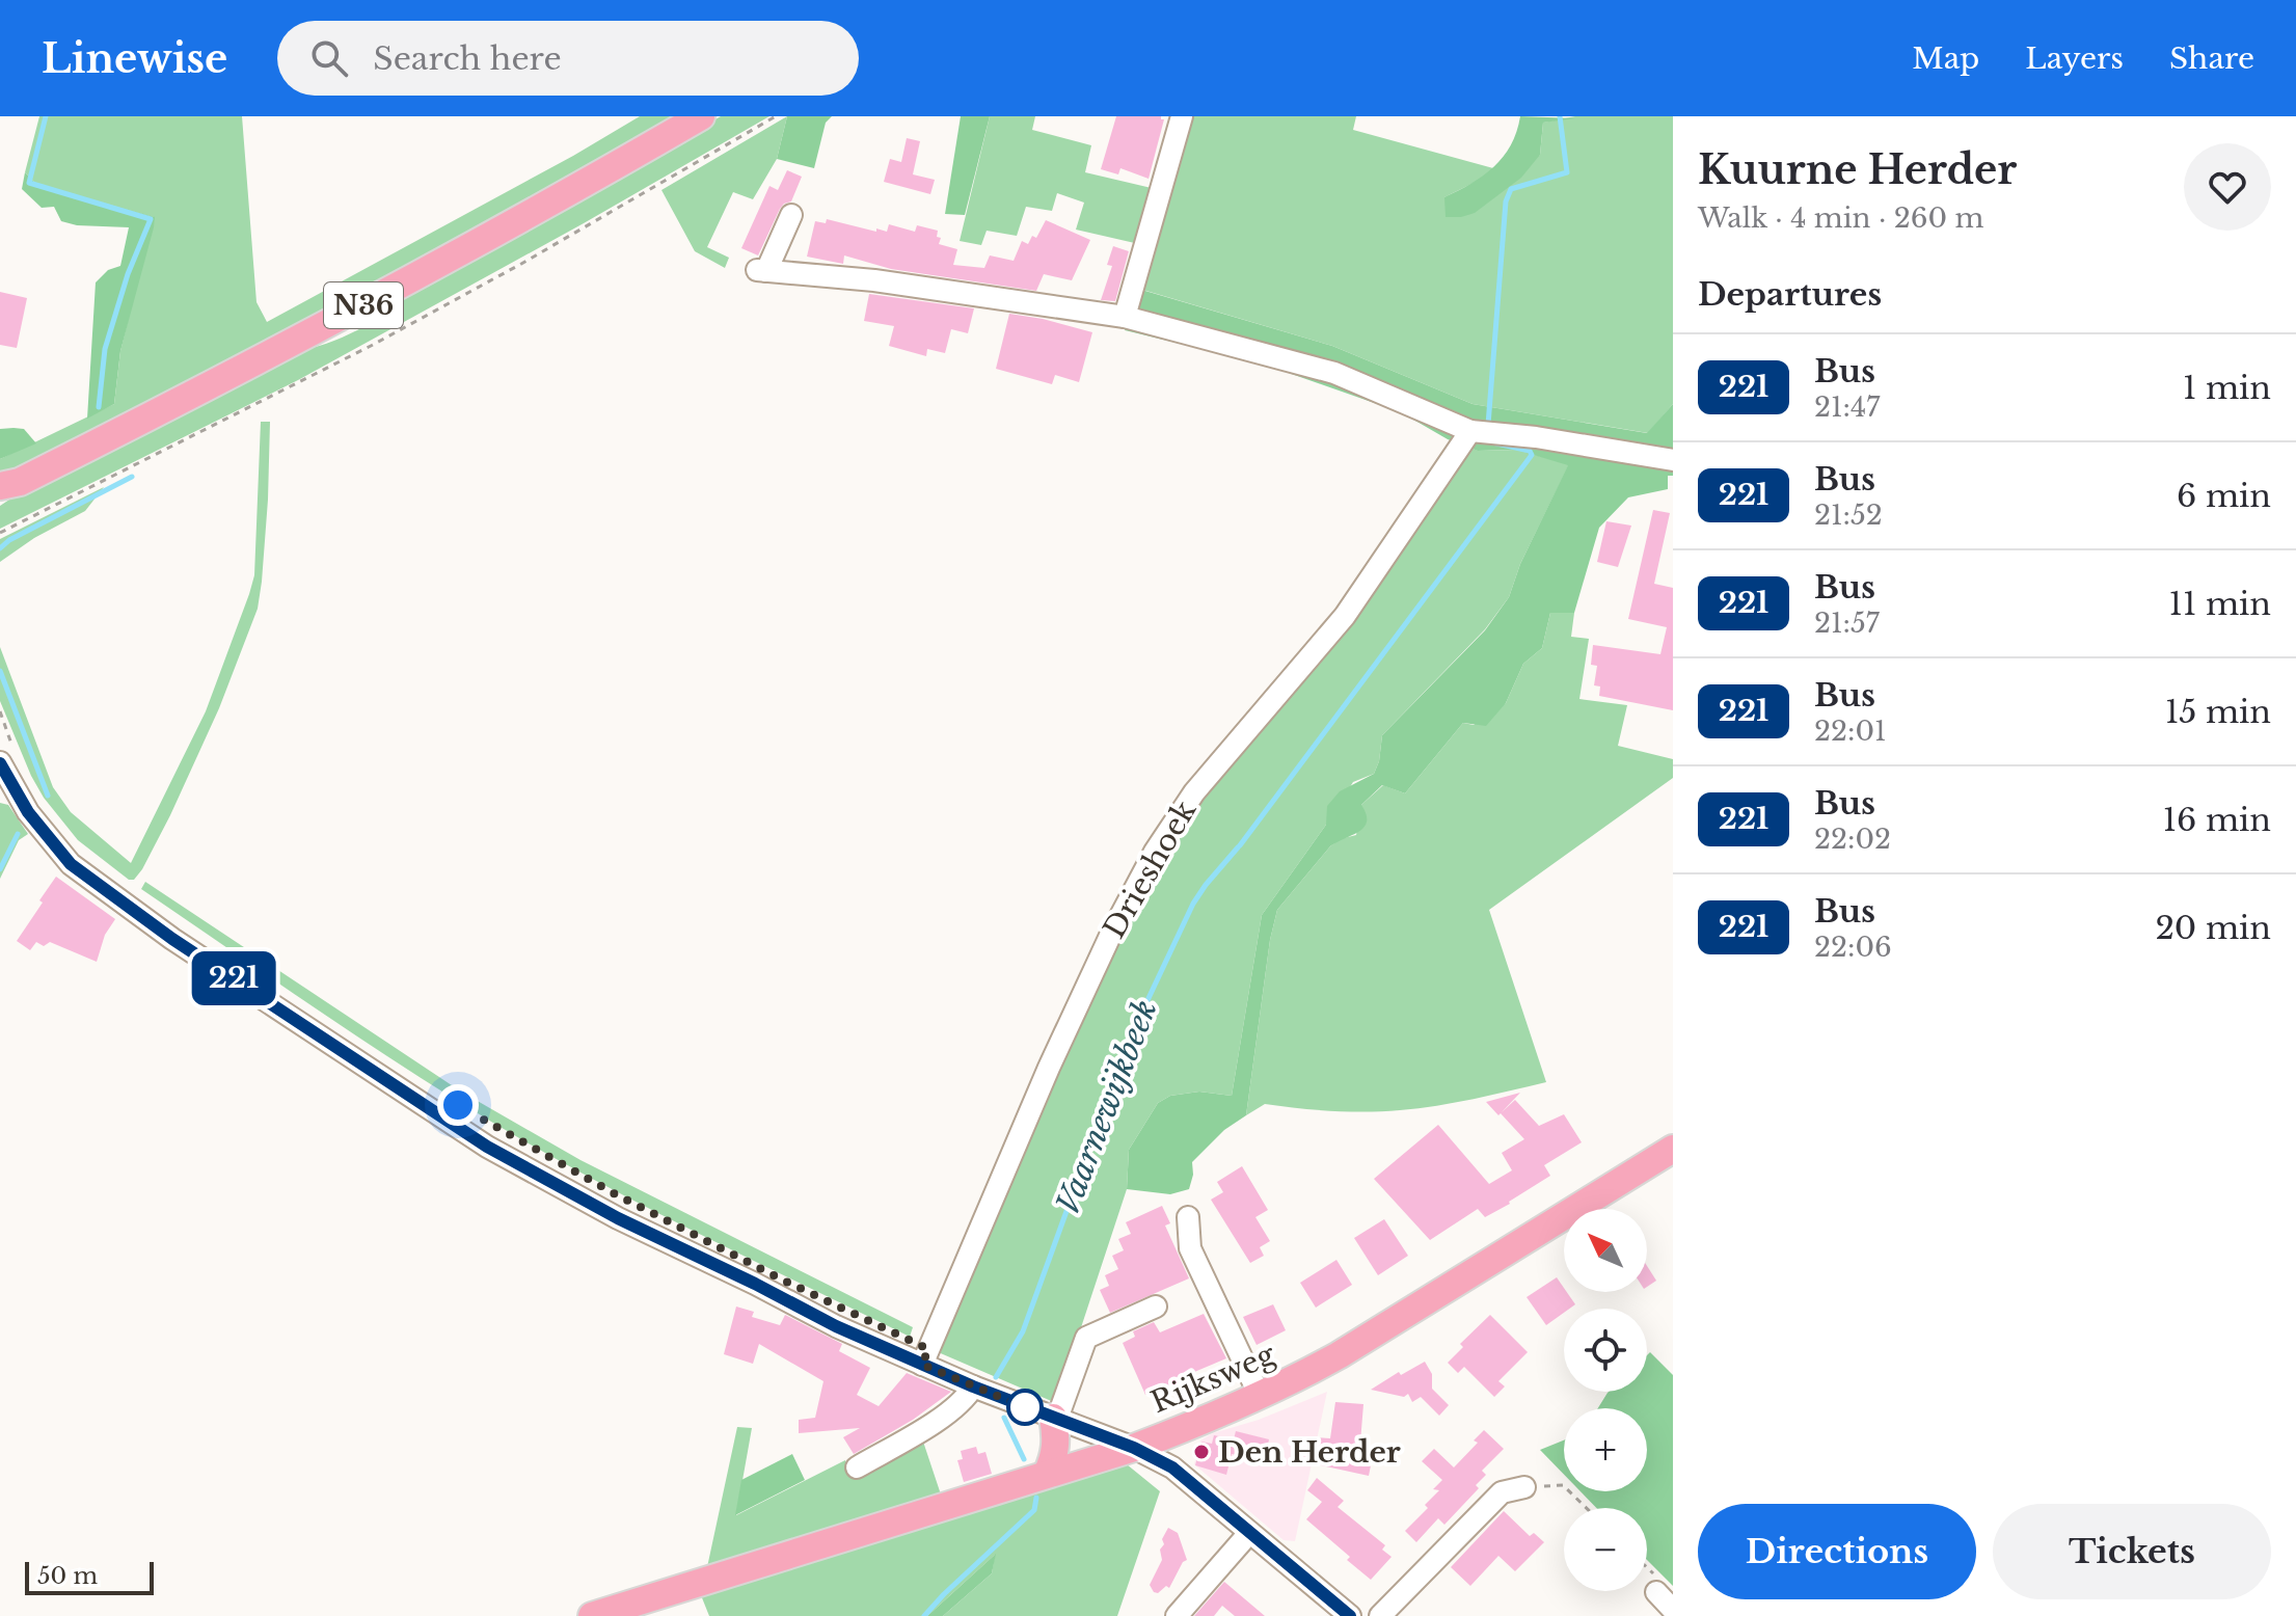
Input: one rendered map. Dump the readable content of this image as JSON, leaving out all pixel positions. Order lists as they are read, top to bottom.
{
  "streets": {
    "main road": ["N36", "Rijksweg"],
    "street": ["Drieshoek"]
  },
  "water": ["Vaarnewijkbeek"],
  "places": ["Den Herder"],
  "lines": ["bus line 221"],
  "scale_bar": "50 m",
  "north": "top left",
  "page": {
    "header": "Linewise",
    "search": "Search here",
    "nav": ["Map", "Layers", "Share"],
    "on_map": "221",
    "heading": [
      ["Kuurne Herder", "Walk · 4 min · 260 m"],
      "Departures"
    ],
    "list": [
      {
        "mark": "221",
        "name": "Bus",
        "note": "21:47",
        "value": "1 min"
      },
      {
        "mark": "221",
        "name": "Bus",
        "note": "21:52",
        "value": "6 min"
      },
      {
        "mark": "221",
        "name": "Bus",
        "note": "21:57",
        "value": "11 min"
      },
      {
        "mark": "221",
        "name": "Bus",
        "note": "22:01",
        "value": "15 min"
      },
      {
        "mark": "221",
        "name": "Bus",
        "note": "22:02",
        "value": "16 min"
      },
      {
        "mark": "221",
        "name": "Bus",
        "note": "22:06",
        "value": "20 min"
      }
    ],
    "map_buttons": ["+", "−"],
    "buttons": ["Directions", "Tickets"],
    "scale": "50 m"
  }
}
